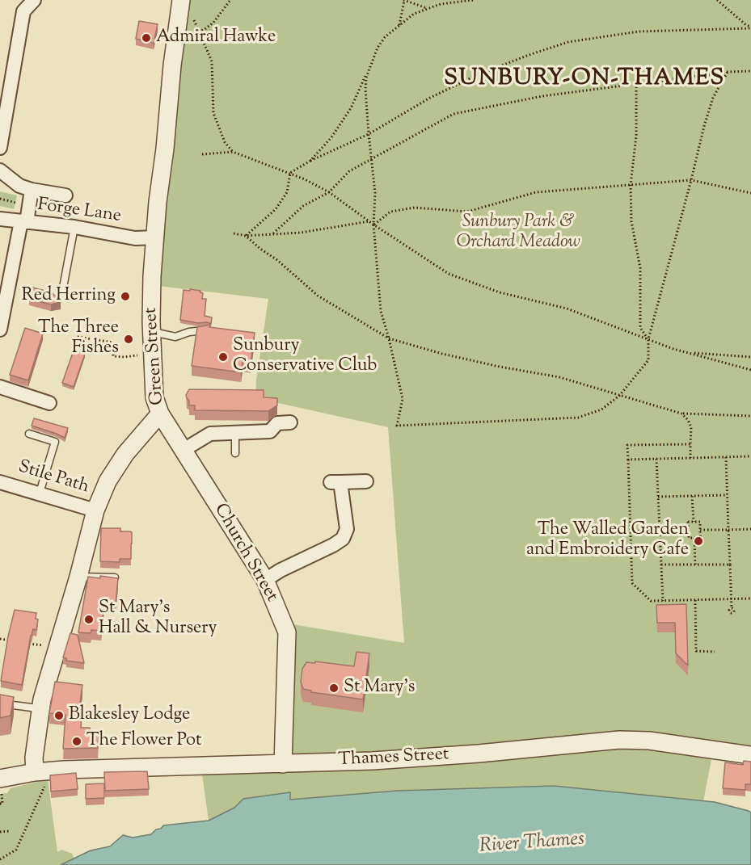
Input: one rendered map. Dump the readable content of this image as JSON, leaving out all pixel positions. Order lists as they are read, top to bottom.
{
  "streets": {
    "street": [
      "Forge Lane",
      "Green Street",
      "Stile Path",
      "Church Street",
      "Thames Street"
    ]
  },
  "crossings": [
    ["Forge Lane", "Green Street"],
    ["Green Street", "Stile Path"],
    ["Green Street", "Church Street"],
    ["Green Street", "Thames Street"],
    ["Church Street", "Thames Street"]
  ],
  "districts": ["SUNBURY-ON-THAMES"],
  "water": ["River Thames"],
  "parks": ["Sunbury Park & Orchard Meadow"],
  "places": [
    "Admiral Hawke",
    "Red Herring",
    "The Three Fishes",
    "Sunbury Conservative Club",
    "The Walled Garden and Embroidery Cafe",
    "St Mary's Hall & Nursery",
    "St Mary's",
    "Blakesley Lodge",
    "The Flower Pot"
  ]
}
